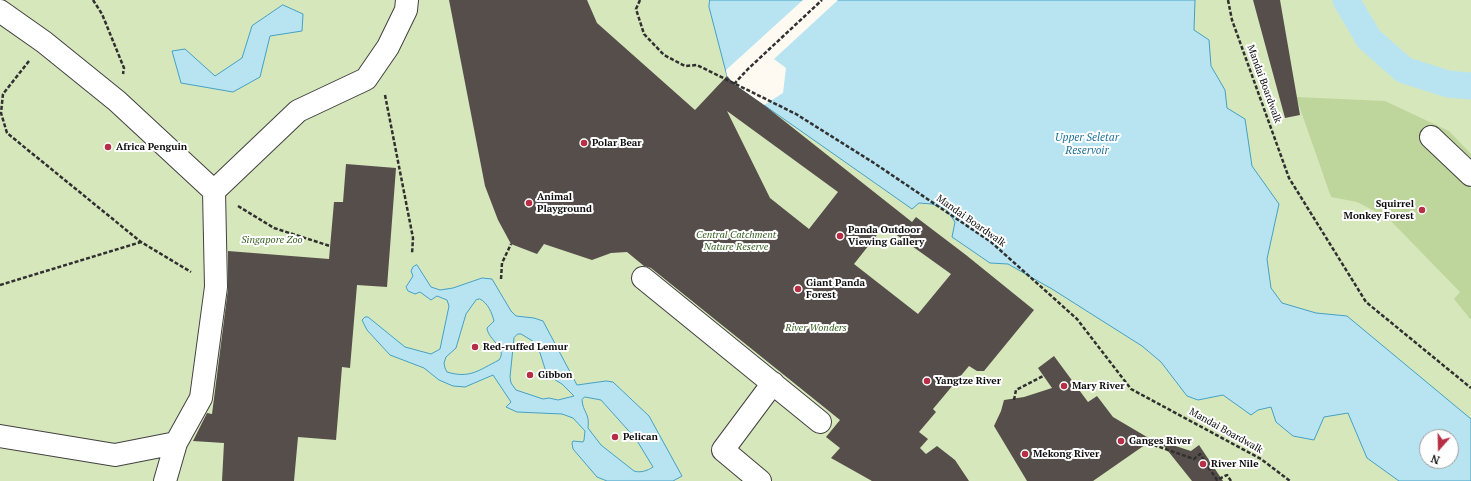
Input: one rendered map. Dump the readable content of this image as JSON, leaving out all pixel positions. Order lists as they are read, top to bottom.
{
  "streets": {
    "path": ["Mandai Boardwalk"]
  },
  "water": ["Upper Seletar Reservoir"],
  "parks": ["Central Catchment Nature Reserve", "Singapore Zoo", "River Wonders"],
  "places": [
    "Polar Bear",
    "Africa Penguin",
    "Animal Playground",
    "Squirrel Monkey Forest",
    "Panda Outdoor Viewing Gallery",
    "Giant Panda Forest",
    "Red-ruffed Lemur",
    "Gibbon",
    "Yangtze River",
    "Mary River",
    "Pelican",
    "Ganges River",
    "Mekong River",
    "River Nile"
  ],
  "north": "bottom"
}
